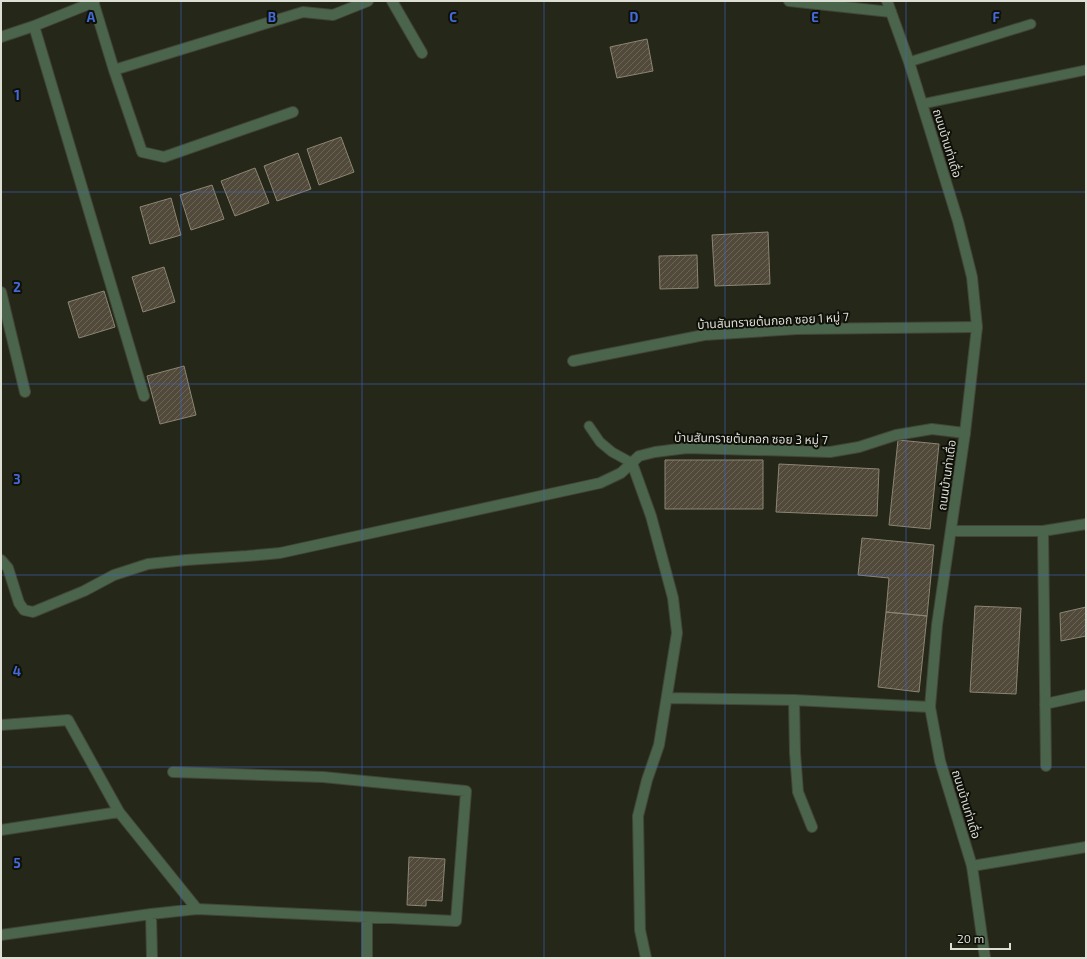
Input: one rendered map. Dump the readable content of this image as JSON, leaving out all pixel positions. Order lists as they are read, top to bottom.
{
  "streets": {
    "street": ["ถนนบ้านท่าเดื่อ", "บ้านสันทรายต้นกอก ซอย 1 หมู่ 7", "บ้านสันทรายต้นกอก ซอย 3 หมู่ 7"]
  },
  "crossings": [
    ["ถนนบ้านท่าเดื่อ", "บ้านสันทรายต้นกอก ซอย 1 หมู่ 7"],
    ["ถนนบ้านท่าเดื่อ", "บ้านสันทรายต้นกอก ซอย 3 หมู่ 7"]
  ],
  "scale_bar": "20 m",
  "grid": {
    "columns": [
      "A",
      "B",
      "C",
      "D",
      "E",
      "F"
    ],
    "rows": [
      "1",
      "2",
      "3",
      "4",
      "5"
    ]
  }
}
